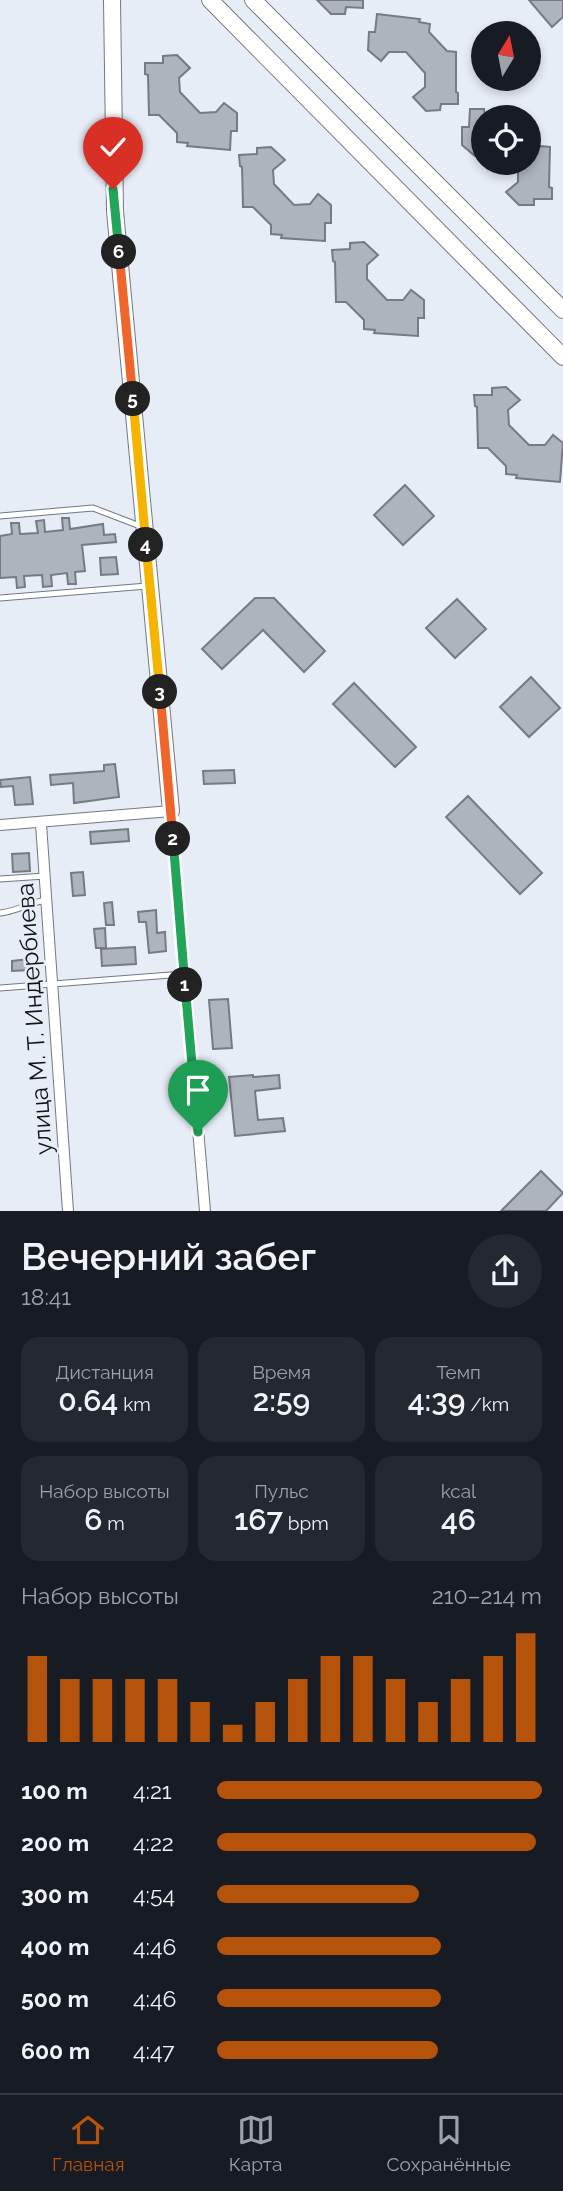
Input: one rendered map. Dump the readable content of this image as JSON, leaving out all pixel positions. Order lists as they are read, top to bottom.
{
  "streets": {
    "street": ["улица М. Т. Индербиева"]
  },
  "north": "top",
  "page": {
    "pins": [
      "6",
      "5",
      "4",
      "3",
      "2",
      "1"
    ],
    "heading": ["Вечерний забег", "18:41"],
    "stats": [
      ["Дистанция", "0.64 km"],
      ["Время", "2:59"],
      ["Темп", "4:39 /km"],
      ["Набор высоты", "6 m"],
      ["Пульс", "167 bpm"],
      ["kcal", "46"]
    ],
    "chart": ["Набор высоты", "210–214 m"],
    "list": [
      {
        "name": "100 m",
        "note": "4:21"
      },
      {
        "name": "200 m",
        "note": "4:22"
      },
      {
        "name": "300 m",
        "note": "4:54"
      },
      {
        "name": "400 m",
        "note": "4:46"
      },
      {
        "name": "500 m",
        "note": "4:46"
      },
      {
        "name": "600 m",
        "note": "4:47"
      }
    ],
    "tabs": ["Главная", "Карта", "Сохранённые"]
  }
}
